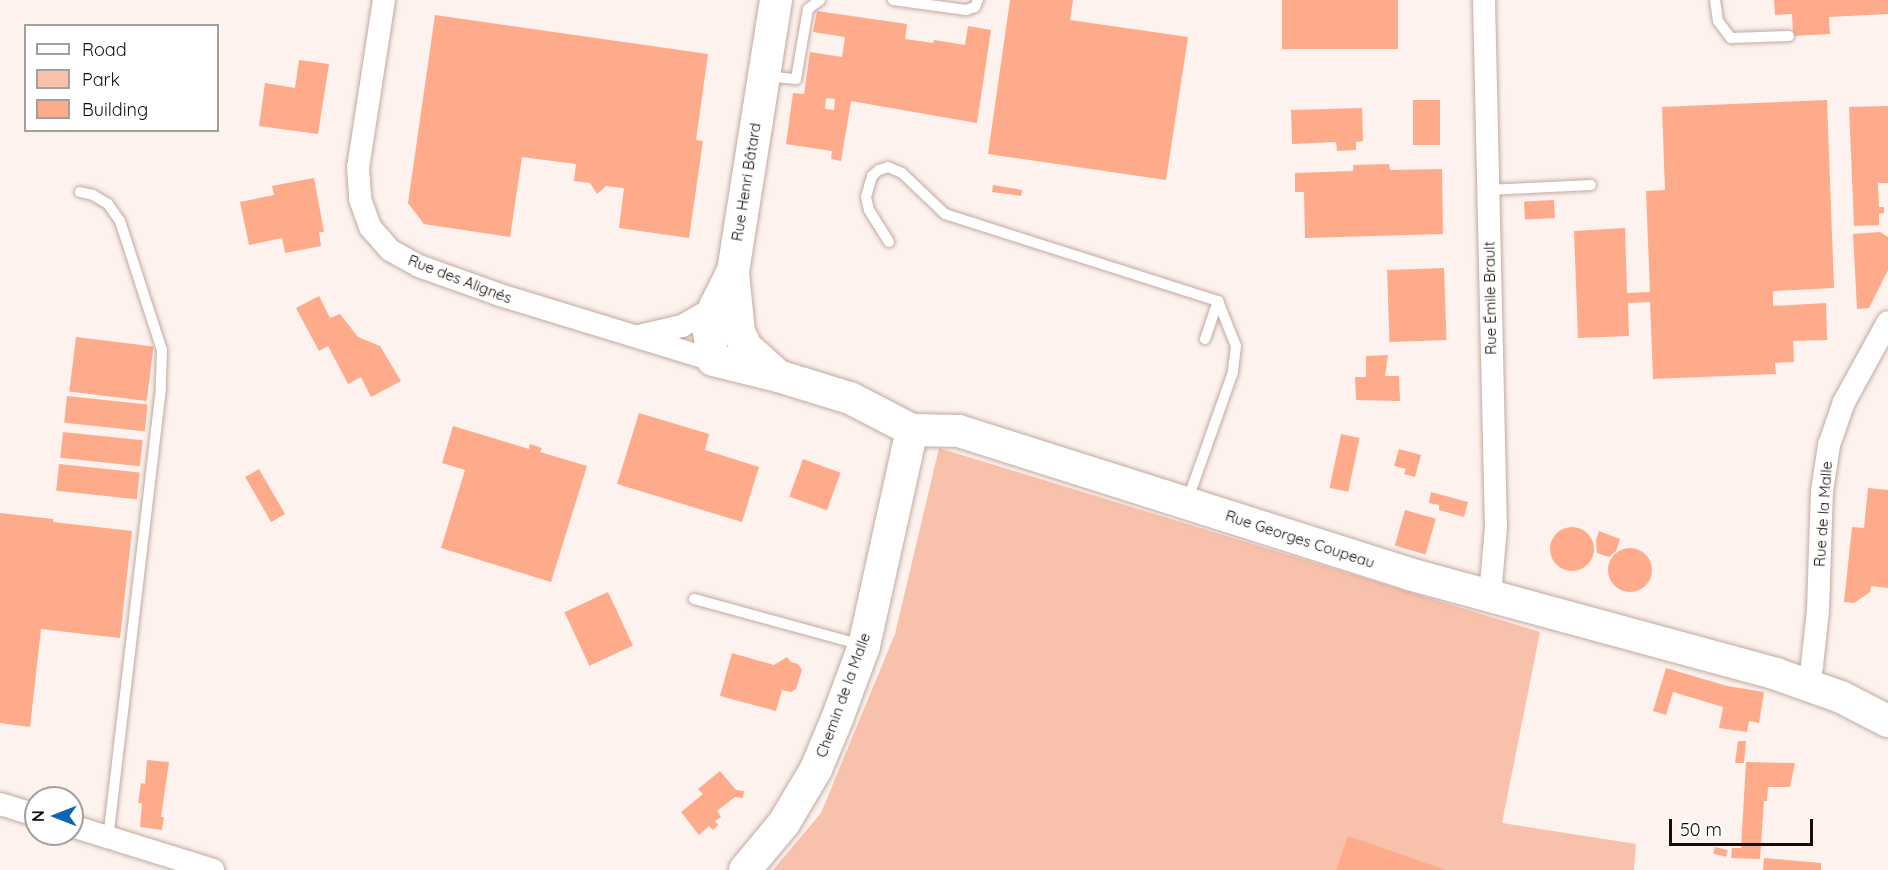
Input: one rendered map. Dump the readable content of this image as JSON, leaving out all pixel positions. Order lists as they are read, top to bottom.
{
  "streets": {
    "street": [
      "Rue Henri Bâtard",
      "Rue des Alignés",
      "Rue Émile Brault",
      "Rue de la Malle",
      "Rue Georges Coupeau",
      "Chemin de la Malle"
    ]
  },
  "crossings": [
    ["Rue Henri Bâtard", "Rue des Alignés"],
    ["Rue Henri Bâtard", "Rue Georges Coupeau"],
    ["Rue des Alignés", "Rue Georges Coupeau"],
    ["Rue Émile Brault", "Rue Georges Coupeau"],
    ["Rue de la Malle", "Rue Georges Coupeau"],
    ["Rue Georges Coupeau", "Chemin de la Malle"]
  ],
  "legend": ["Road", "Park", "Building"],
  "scale_bar": "50 m",
  "north": "left"
}
